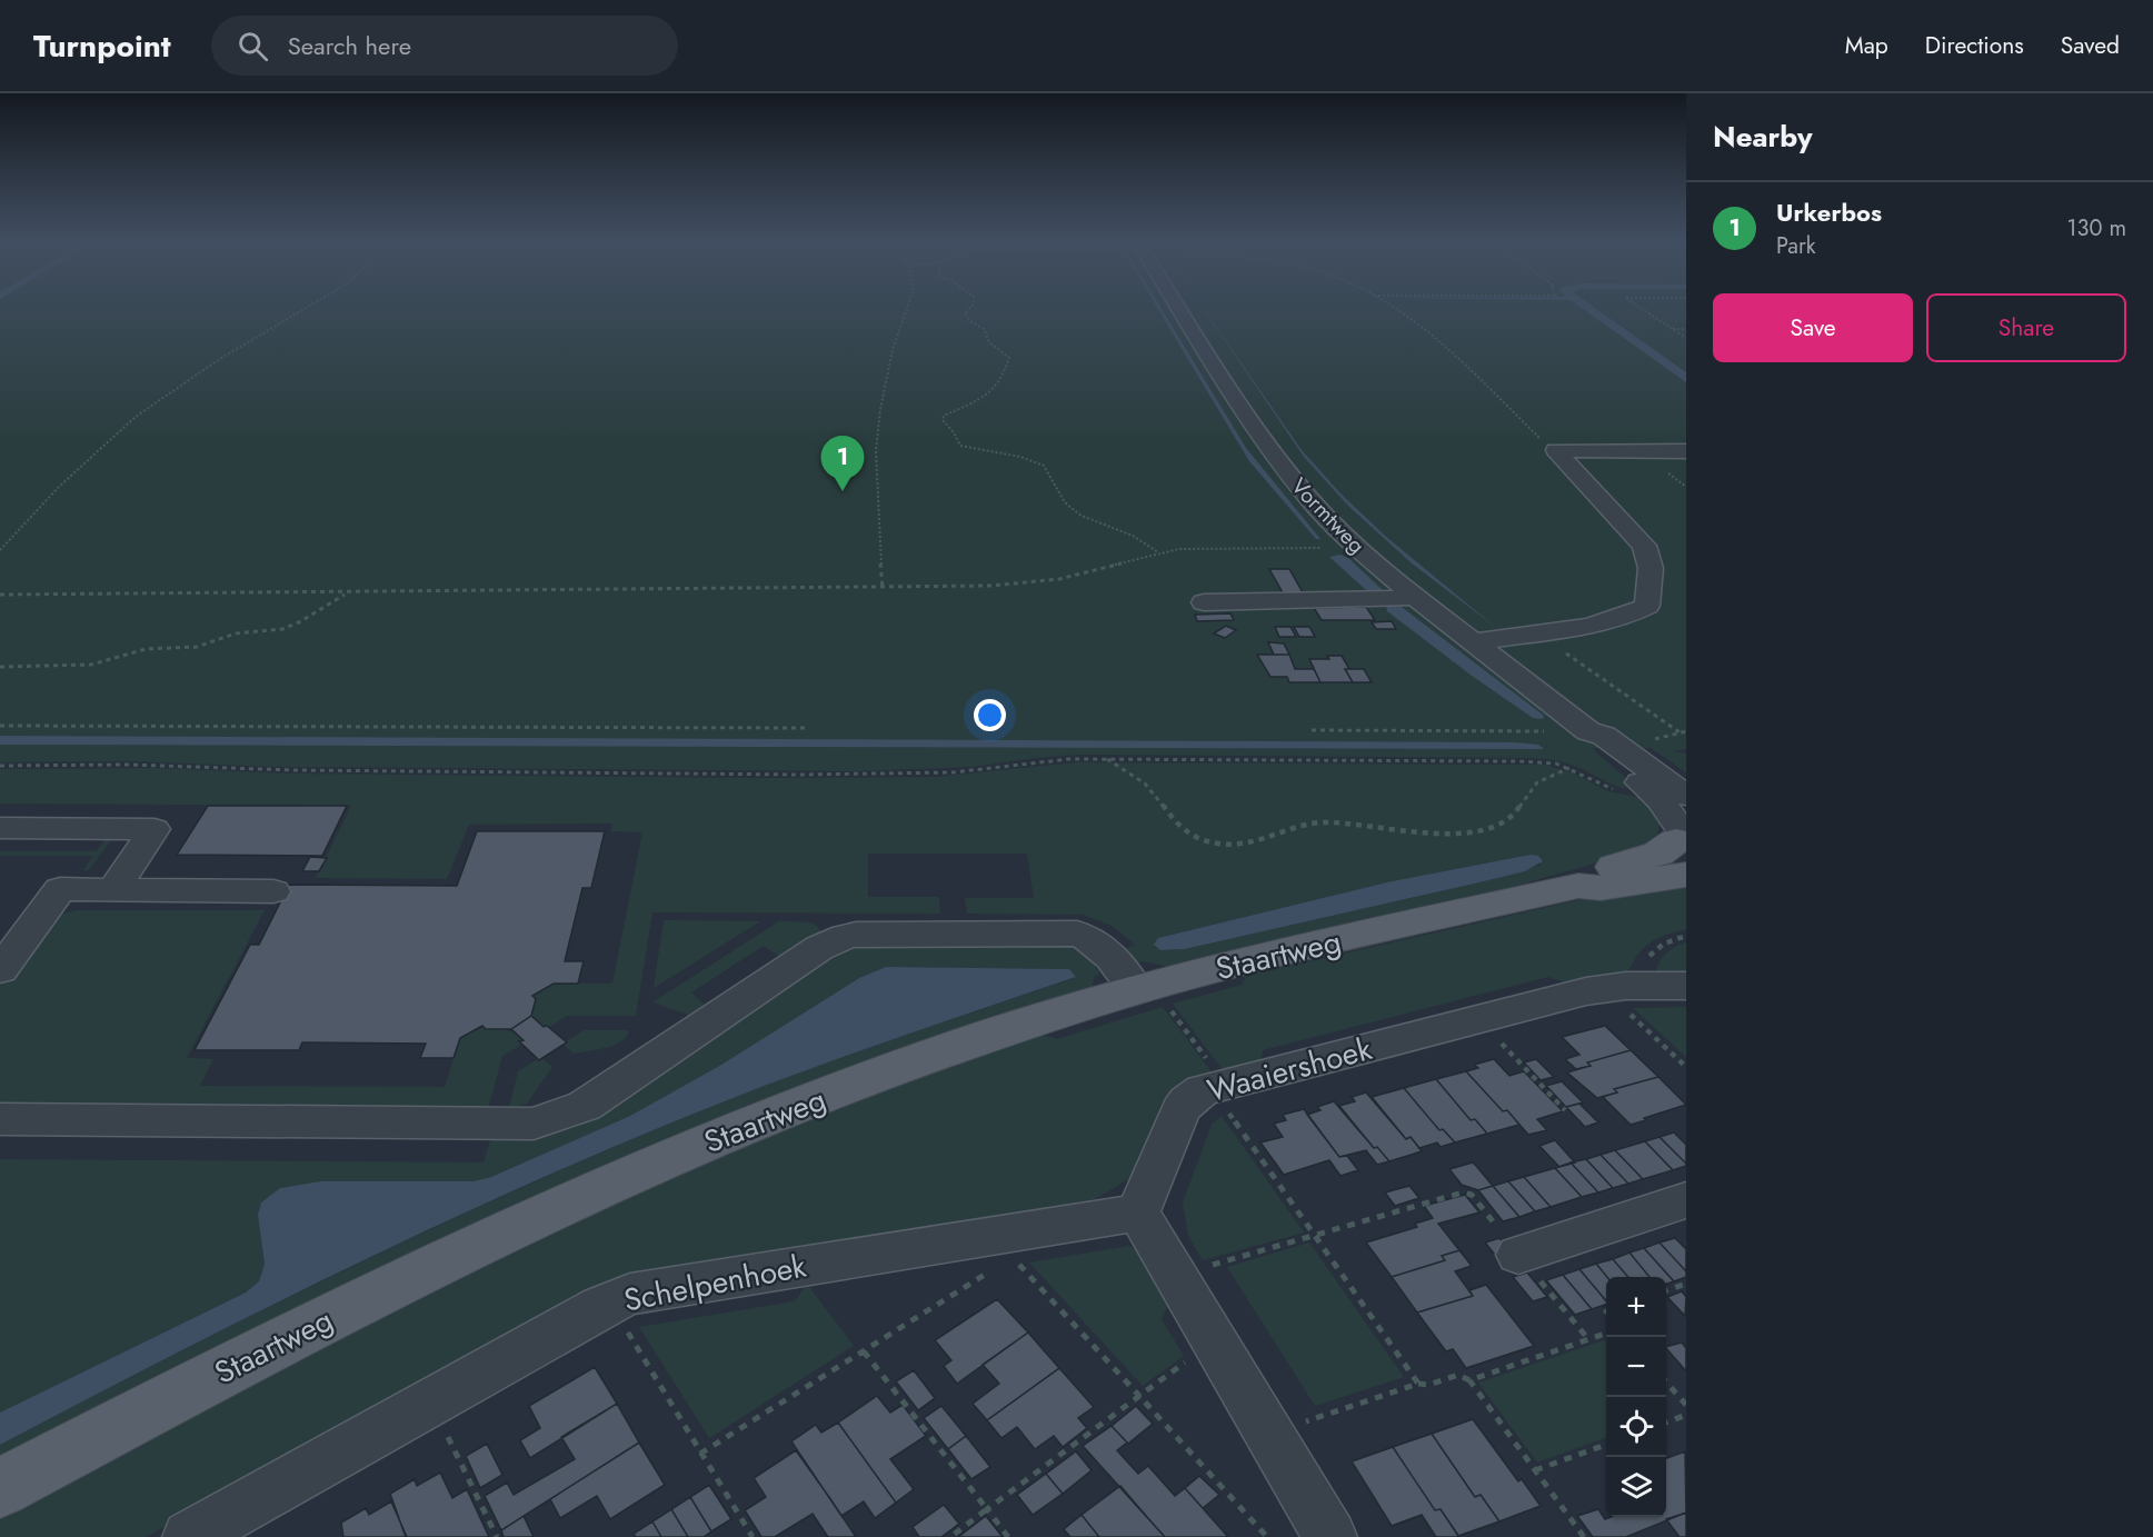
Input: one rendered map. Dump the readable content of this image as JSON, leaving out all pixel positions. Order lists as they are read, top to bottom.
{
  "streets": {
    "main road": ["Staartweg"],
    "street": ["Vormtweg", "Waaiershoek", "Schelpenhoek"]
  },
  "crossings": [
    ["Vormtweg", "Staartweg"],
    ["Waaiershoek", "Schelpenhoek"]
  ],
  "page": {
    "header": "Turnpoint",
    "search": "Search here",
    "nav": ["Map", "Directions", "Saved"],
    "heading": "Nearby",
    "list": [
      {
        "mark": "1",
        "name": "Urkerbos",
        "note": "Park",
        "value": "130 m"
      }
    ],
    "buttons": ["Save", "Share"],
    "pins": "1",
    "map_buttons": ["+", "−"]
  }
}
